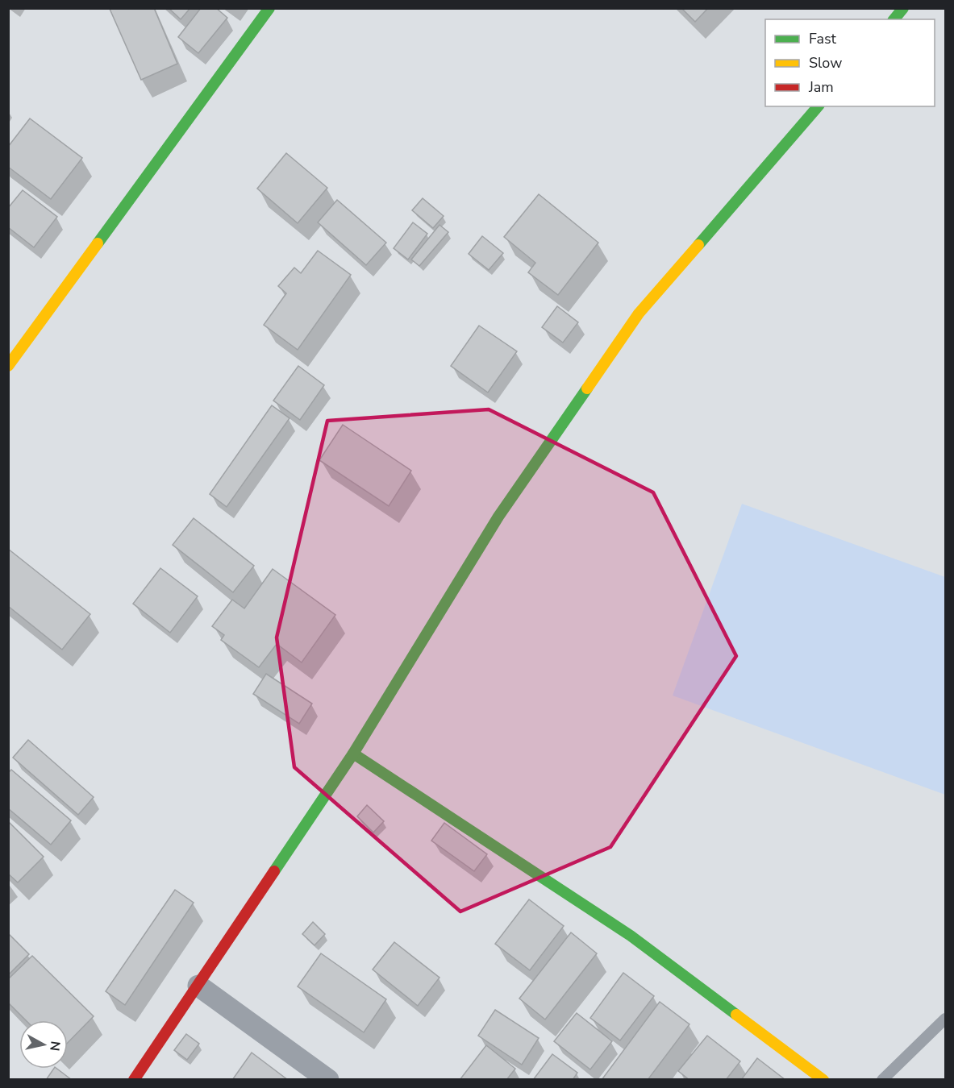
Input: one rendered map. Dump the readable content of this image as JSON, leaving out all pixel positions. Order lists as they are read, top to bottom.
{
  "legend": ["Fast", "Slow", "Jam"],
  "north": "right"
}
